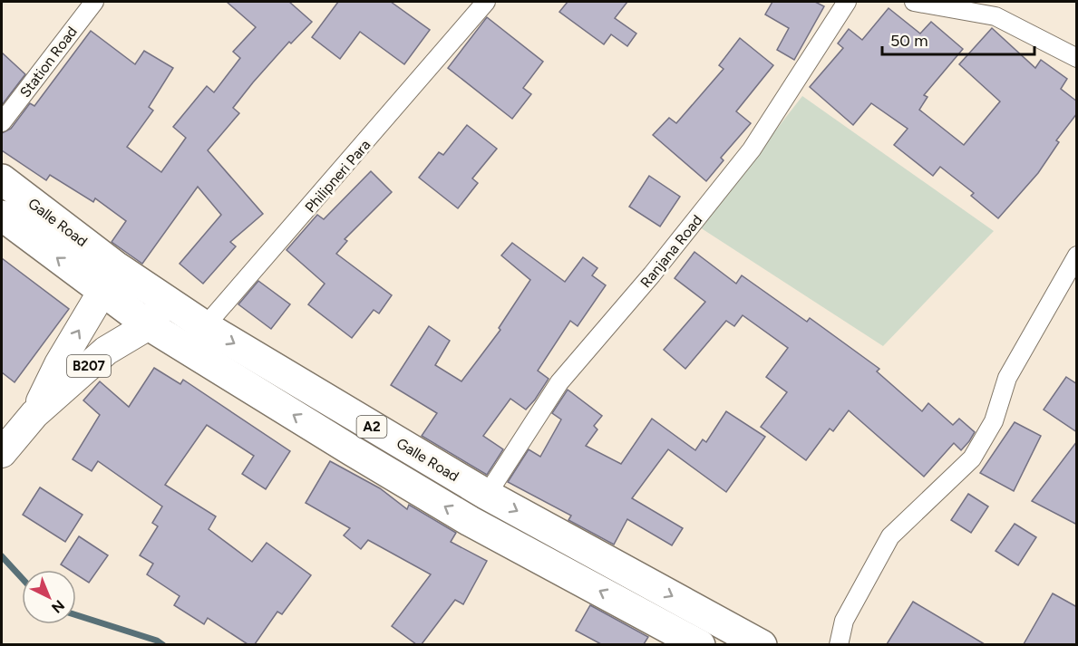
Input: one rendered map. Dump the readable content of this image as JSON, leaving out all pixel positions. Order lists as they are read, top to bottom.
{
  "streets": {
    "highway": ["Galle Road", "A2"],
    "main road": ["B207"],
    "street": ["Station Road", "Philipneri Para", "Ranjana Road"]
  },
  "crossings": [
    ["Philipneri Para", "Galle Road"],
    ["Galle Road", "Ranjana Road"],
    ["Galle Road", "B207"]
  ],
  "scale_bar": "50 m",
  "north": "bottom right"
}
